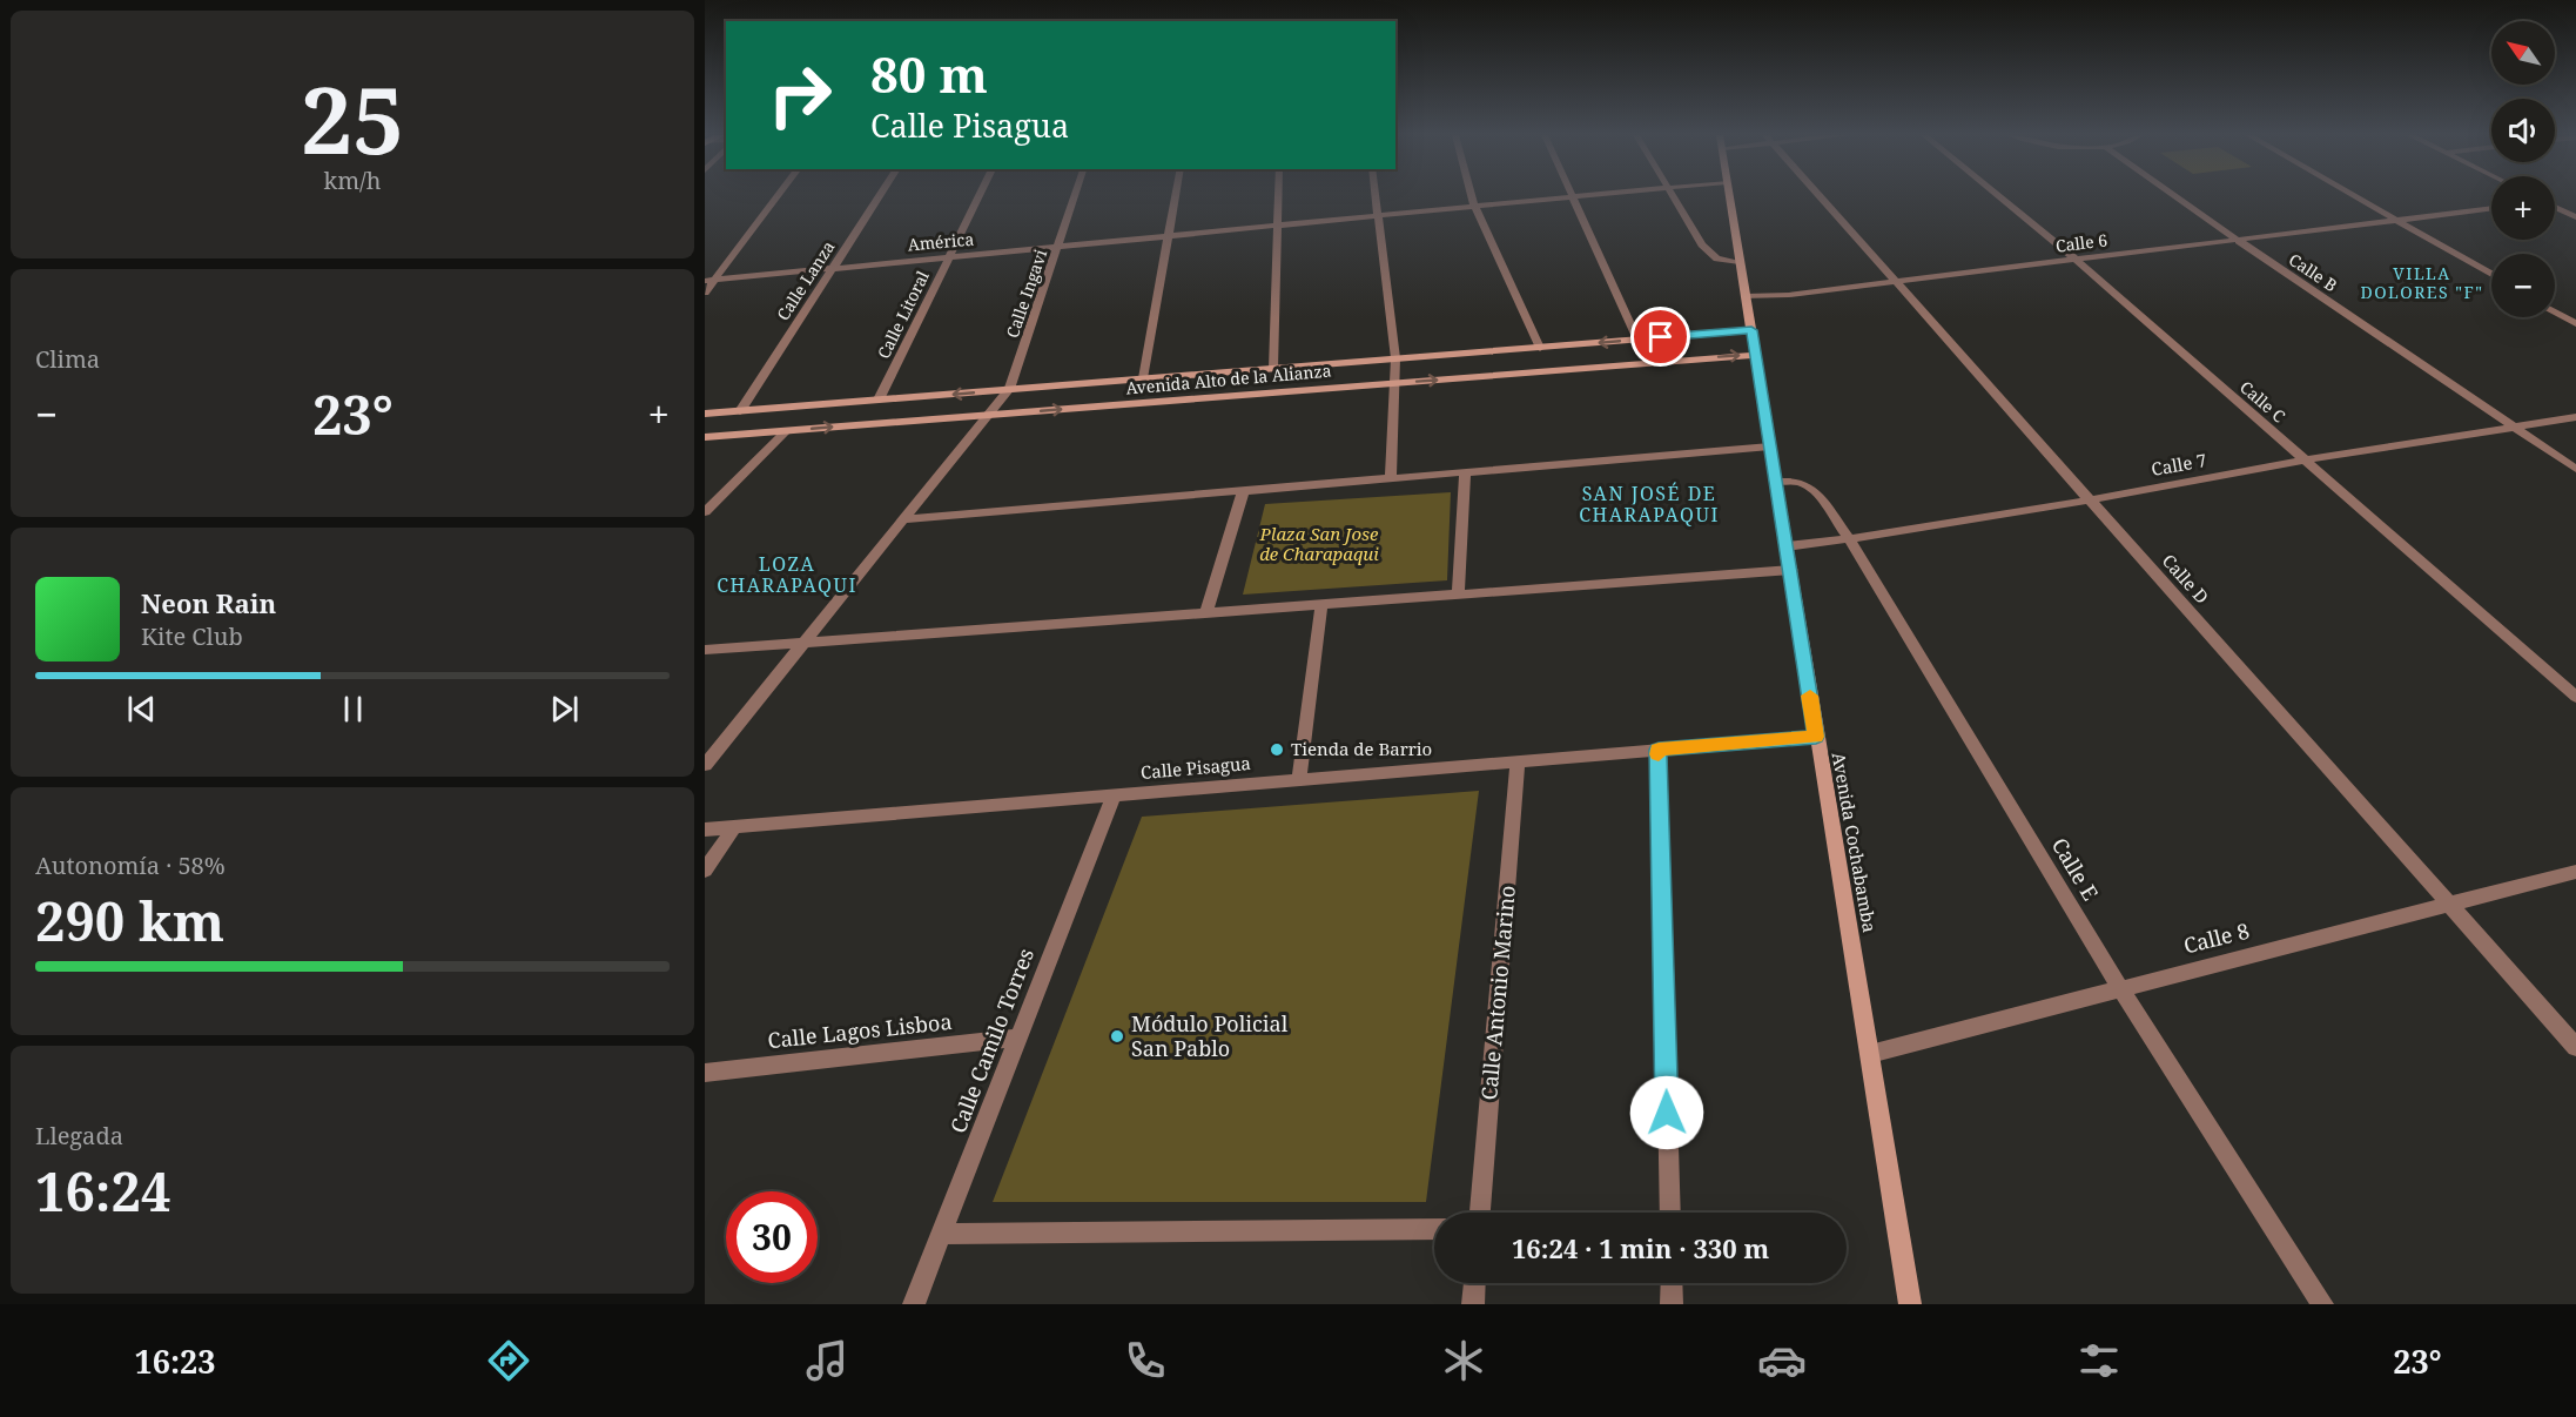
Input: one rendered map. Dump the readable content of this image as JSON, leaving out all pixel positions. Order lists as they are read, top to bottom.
{
  "streets": {
    "street": [
      "América",
      "Calle 6",
      "Calle B",
      "Calle Lanza",
      "Calle Ingavi",
      "Calle Litoral",
      "Avenida Alto de la Alianza",
      "Calle C",
      "Calle 7",
      "Calle D",
      "Calle Pisagua",
      "Avenida Cochabamba",
      "Calle E",
      "Calle 8",
      "Calle Antonio Marino",
      "Calle Lagos Lisboa",
      "Calle Camilo Torres"
    ]
  },
  "crossings": [
    ["América", "Calle Lanza"],
    ["América", "Calle Ingavi"],
    ["América", "Calle Litoral"],
    ["Calle 6", "Calle B"],
    ["Calle 6", "Calle C"],
    ["Calle 6", "Calle D"],
    ["Calle 6", "Avenida Cochabamba"],
    ["Calle B", "Calle 7"],
    ["Calle Lanza", "Avenida Alto de la Alianza"],
    ["Calle Ingavi", "Avenida Alto de la Alianza"],
    ["Calle Litoral", "Avenida Alto de la Alianza"],
    ["Avenida Alto de la Alianza", "Avenida Cochabamba"],
    ["Calle C", "Calle 7"],
    ["Calle 7", "Calle D"],
    ["Calle 7", "Avenida Cochabamba"],
    ["Calle 7", "Calle E"],
    ["Calle D", "Calle 8"],
    ["Calle Pisagua", "Avenida Cochabamba"],
    ["Calle Pisagua", "Calle Antonio Marino"],
    ["Calle Pisagua", "Calle Camilo Torres"],
    ["Avenida Cochabamba", "Calle E"],
    ["Avenida Cochabamba", "Calle 8"],
    ["Calle E", "Calle 8"],
    ["Calle Lagos Lisboa", "Calle Camilo Torres"]
  ],
  "districts": ["VILLA DOLORES \"F\"", "SAN JOSÉ DE CHARAPAQUI", "LOZA CHARAPAQUI"],
  "parks": ["Plaza San Jose de Charapaqui"],
  "places": ["Tienda de Barrio", "Módulo Policial San Pablo"],
  "north": "top left",
  "page": {
    "tile": [
      ["25", "km/h"],
      "Clima",
      ["Autonomía · 58%", "290 km"],
      ["Llegada", "16:24"]
    ],
    "map_buttons": ["+", "−"],
    "turn": ["80 m", "Calle Pisagua"],
    "heat": ["−", "23°", "+"],
    "song": ["Neon Rain", "Kite Club"],
    "limit": "30",
    "trip": "16:24 · 1 min · 330 m",
    "tabs": ["16:23", "23°"]
  }
}
